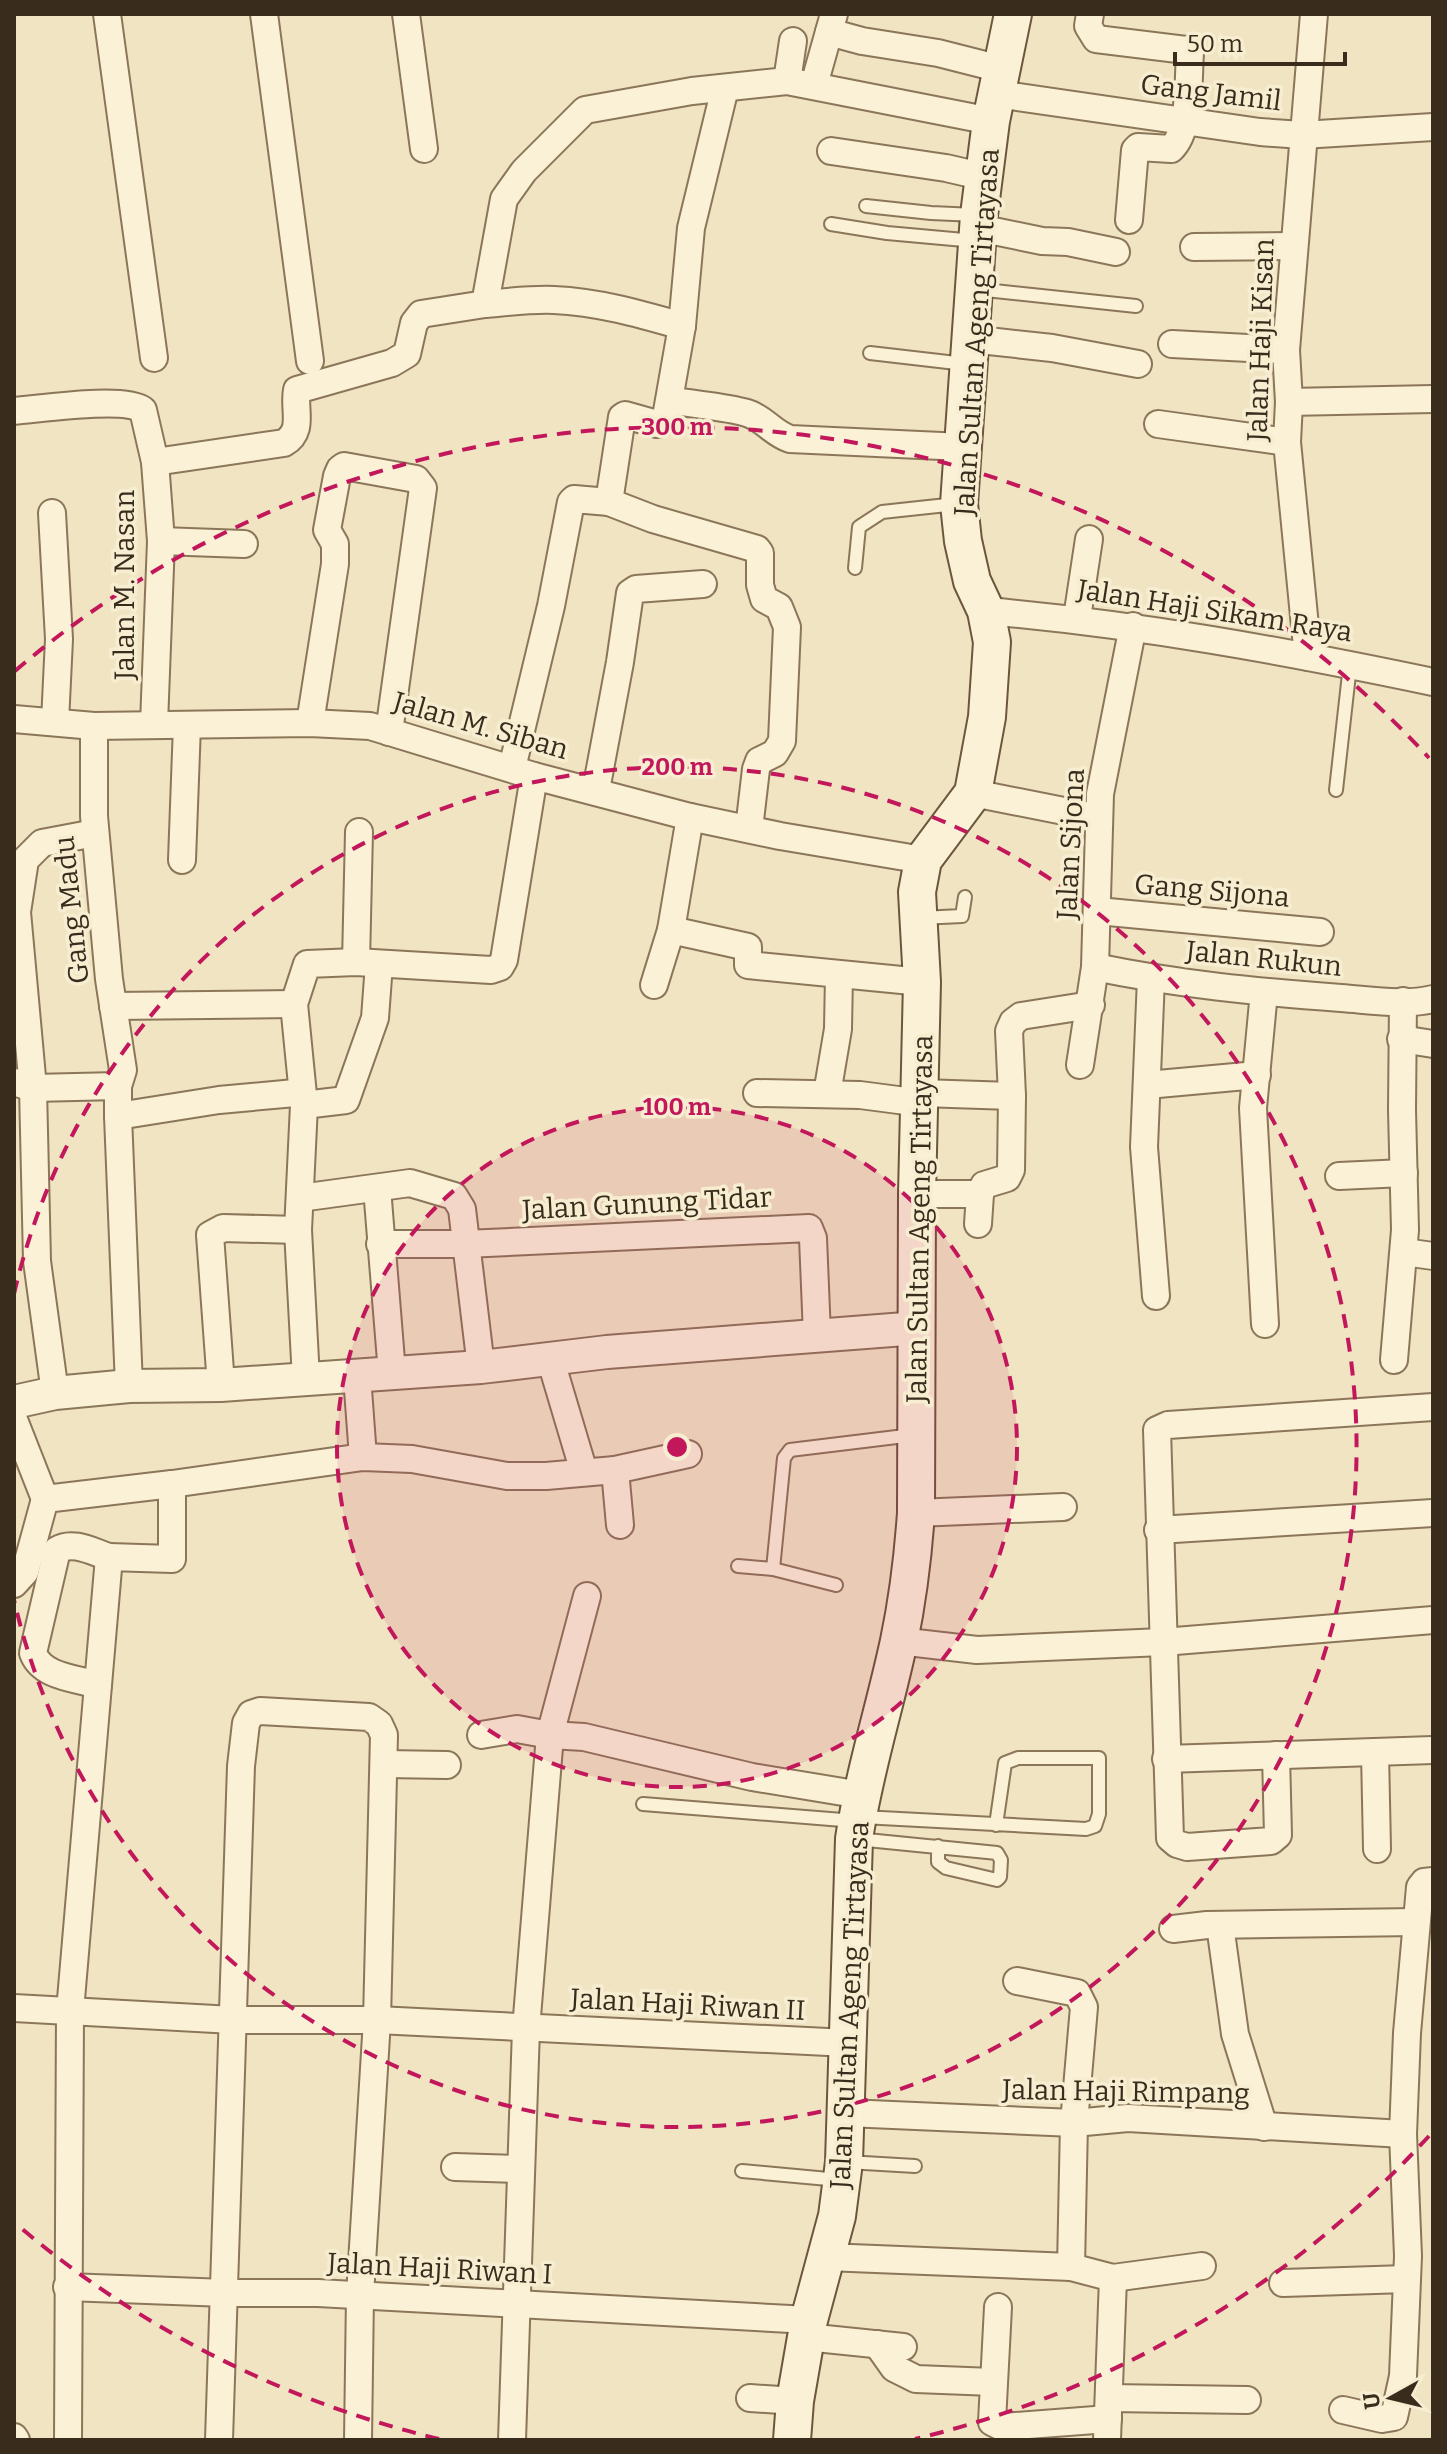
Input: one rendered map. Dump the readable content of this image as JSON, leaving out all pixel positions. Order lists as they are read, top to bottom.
{
  "streets": {
    "main road": ["Jalan Sultan Ageng Tirtayasa"],
    "street": [
      "Gang Jamil",
      "Jalan Haji Kisan",
      "Jalan M. Nasan",
      "Jalan Haji Sikam Raya",
      "Jalan M. Siban",
      "Jalan Sijona",
      "Gang Sijona",
      "Gang Madu",
      "Jalan Rukun",
      "Jalan Gunung Tidar",
      "Jalan Haji Riwan II",
      "Jalan Haji Rimpang",
      "Jalan Haji Riwan I"
    ]
  },
  "crossings": [
    ["Gang Jamil", "Jalan Sultan Ageng Tirtayasa"],
    ["Gang Jamil", "Jalan Haji Kisan"],
    ["Jalan Sultan Ageng Tirtayasa", "Jalan Haji Sikam Raya"],
    ["Jalan Sultan Ageng Tirtayasa", "Jalan M. Siban"],
    ["Jalan Sultan Ageng Tirtayasa", "Jalan Haji Riwan II"],
    ["Jalan Sultan Ageng Tirtayasa", "Jalan Haji Rimpang"],
    ["Jalan Sultan Ageng Tirtayasa", "Jalan Haji Riwan I"],
    ["Jalan Haji Kisan", "Jalan Haji Sikam Raya"],
    ["Jalan M. Nasan", "Jalan M. Siban"],
    ["Jalan Haji Sikam Raya", "Jalan Sijona"],
    ["Jalan M. Siban", "Gang Madu"],
    ["Jalan Sijona", "Gang Sijona"],
    ["Jalan Sijona", "Jalan Rukun"]
  ],
  "scale_bar": "50 m",
  "north": "left",
  "rings": ["300 m", "200 m", "100 m"]
}
